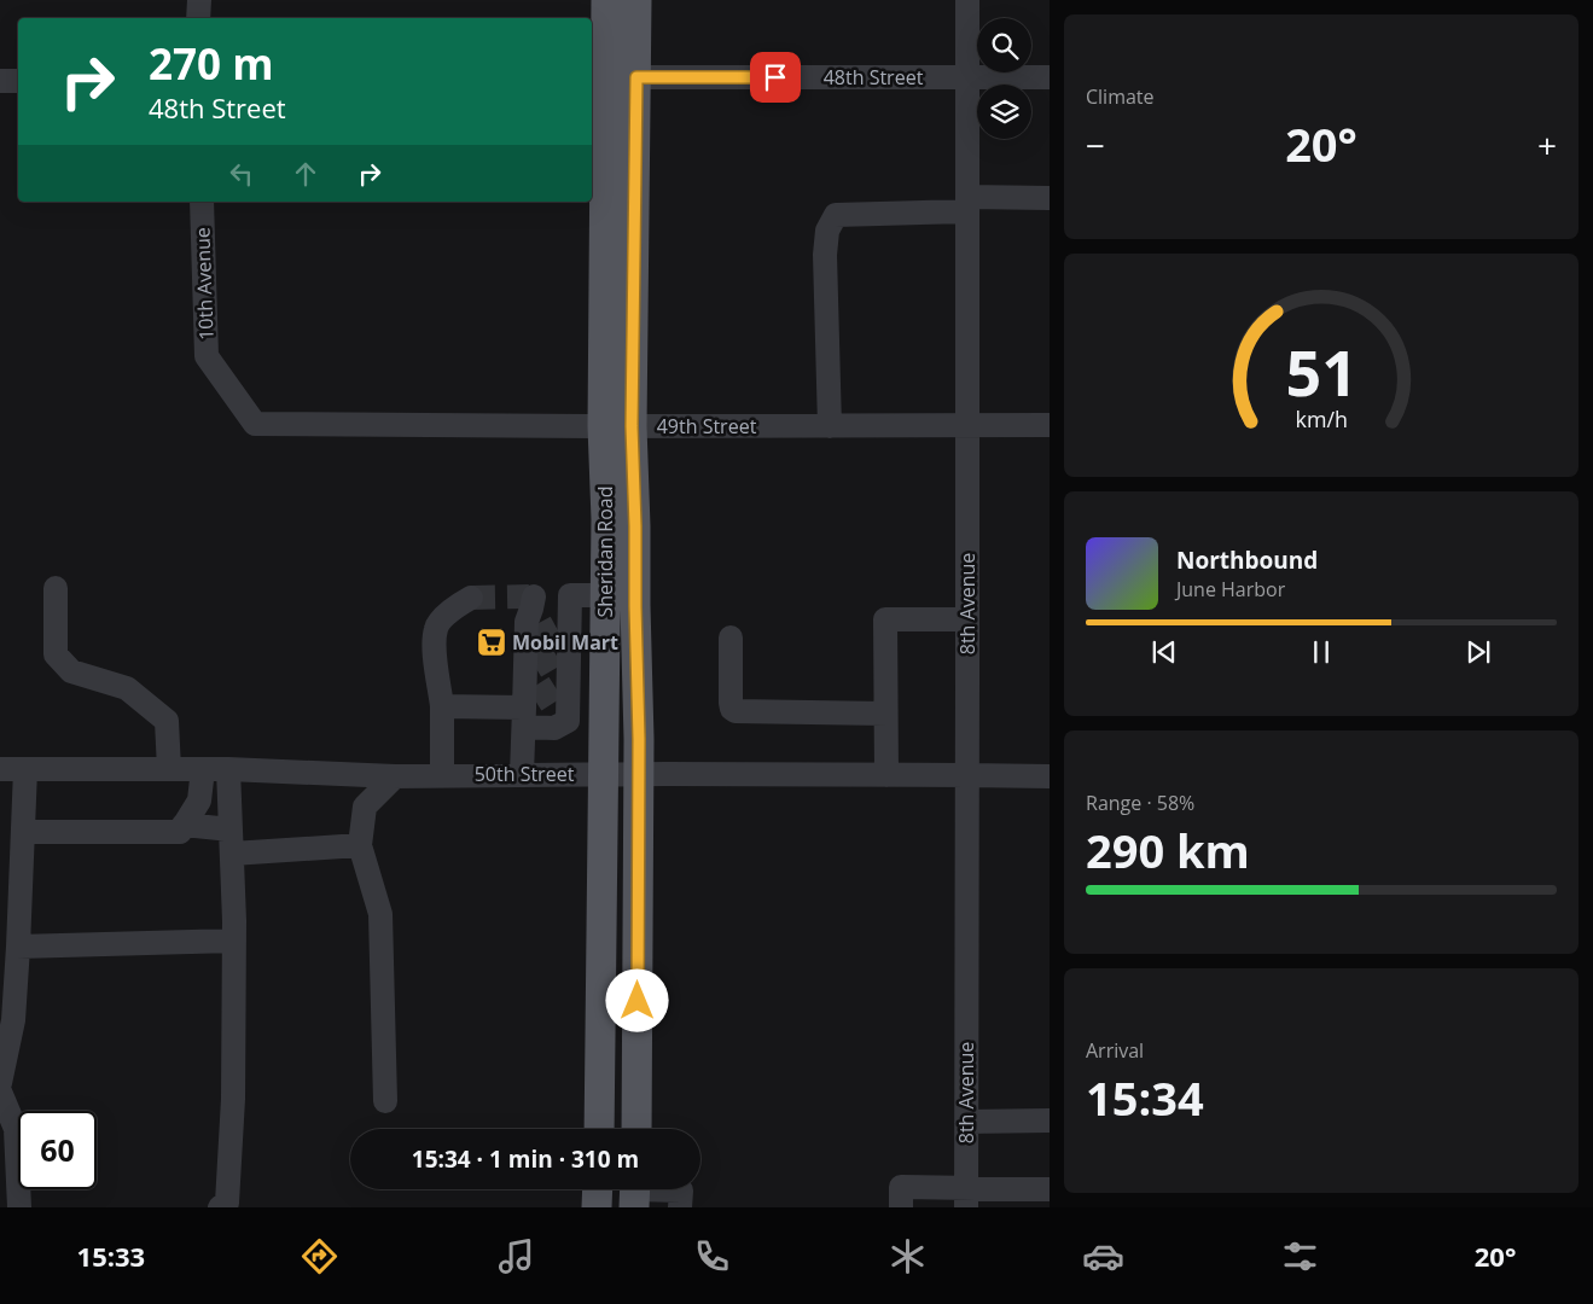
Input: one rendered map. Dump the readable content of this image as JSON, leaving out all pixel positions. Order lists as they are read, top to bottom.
{
  "streets": {
    "main road": ["Sheridan Road"],
    "street": [
      "48th Street",
      "10th Avenue",
      "49th Street",
      "8th Avenue",
      "50th Street"
    ]
  },
  "crossings": [
    ["48th Street", "Sheridan Road"],
    ["48th Street", "8th Avenue"],
    ["10th Avenue", "49th Street"],
    ["49th Street", "Sheridan Road"],
    ["49th Street", "8th Avenue"],
    ["Sheridan Road", "50th Street"],
    ["8th Avenue", "50th Street"]
  ],
  "places": {
    "supermarket": ["Mobil Mart"]
  },
  "page": {
    "tile": [
      "Climate",
      ["Range · 58%", "290 km"],
      ["Arrival", "15:34"]
    ],
    "turn": ["270 m", "48th Street"],
    "heat": ["−", "20°", "+"],
    "song": ["Northbound", "June Harbor"],
    "limit": "60",
    "trip": "15:34 · 1 min · 310 m",
    "tabs": ["15:33", "20°"],
    "gauge": ["51", "km/h"]
  }
}
